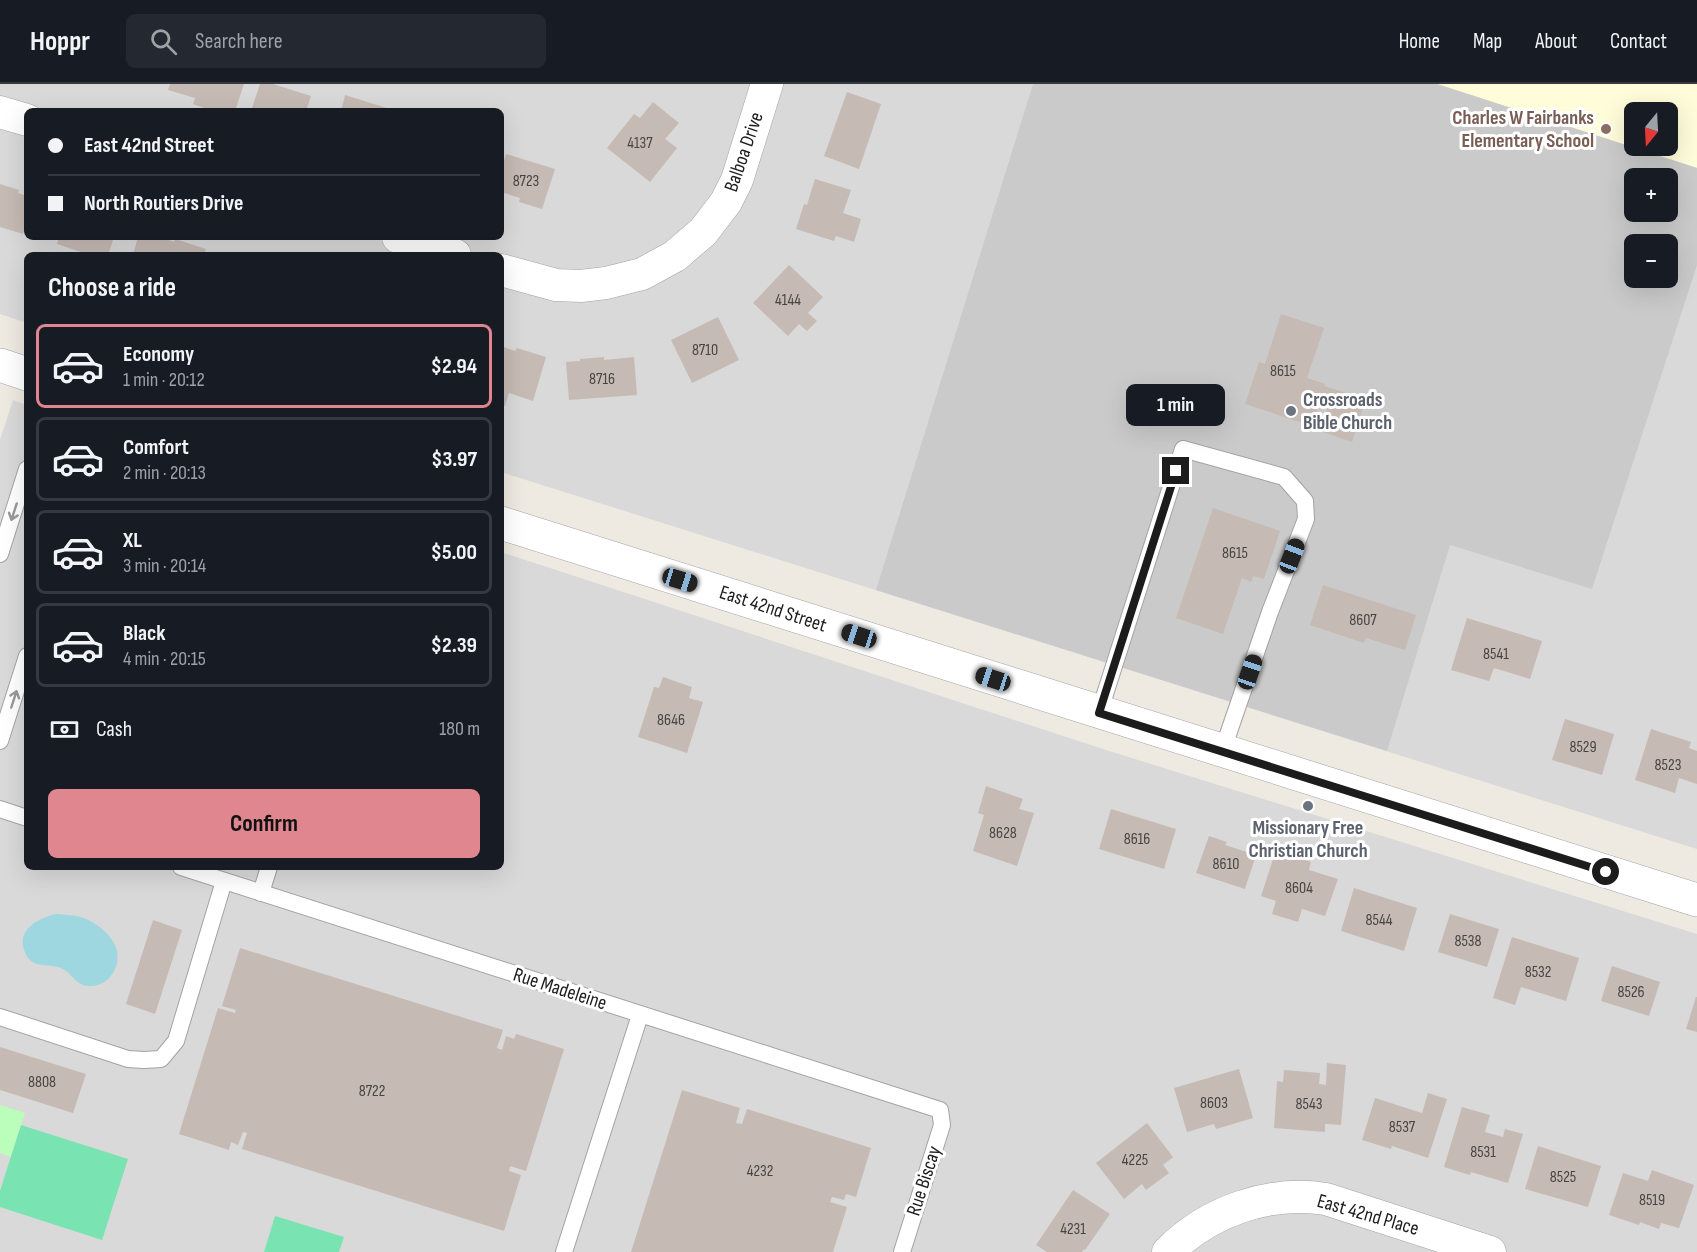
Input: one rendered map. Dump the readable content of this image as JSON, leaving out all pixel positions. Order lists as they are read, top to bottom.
{
  "streets": {
    "street": ["Balboa Drive", "East 42nd Street", "East 42nd Place"],
    "lane": ["Rue Madeleine", "Rue Biscay"]
  },
  "crossings": [
    ["Rue Madeleine", "Rue Biscay"]
  ],
  "places": ["Charles W Fairbanks Elementary School", "Crossroads Bible Church", "Missionary Free Christian Church"],
  "house_numbers": [
    "4137",
    "8723",
    "4144",
    "8710",
    "8615",
    "8716",
    "8615",
    "8607",
    "8541",
    "8646",
    "8529",
    "8523",
    "8628",
    "8616",
    "8610",
    "8604",
    "8544",
    "8538",
    "8532",
    "8526",
    "8808",
    "8722",
    "8603",
    "8543",
    "8537",
    "8531",
    "4225",
    "4232",
    "8525",
    "8519",
    "4231"
  ],
  "north": "bottom",
  "page": {
    "header": "Hoppr",
    "search": "Search here",
    "nav": [
      "Home",
      "Map",
      "About",
      "Contact"
    ],
    "map_buttons": ["+", "−"],
    "banner": ["East 42nd Street", "North Routiers Drive"],
    "heading": "Choose a ride",
    "list": [
      {
        "name": "Economy",
        "note": "1 min · 20:12",
        "value": "$2.94"
      },
      {
        "name": "Comfort",
        "note": "2 min · 20:13",
        "value": "$3.97"
      },
      {
        "name": "XL",
        "note": "3 min · 20:14",
        "value": "$5.00"
      },
      {
        "name": "Black",
        "note": "4 min · 20:15",
        "value": "$2.39"
      }
    ],
    "bubble": "1 min",
    "pay": ["Cash", "180 m"],
    "buttons": "Confirm"
  }
}
